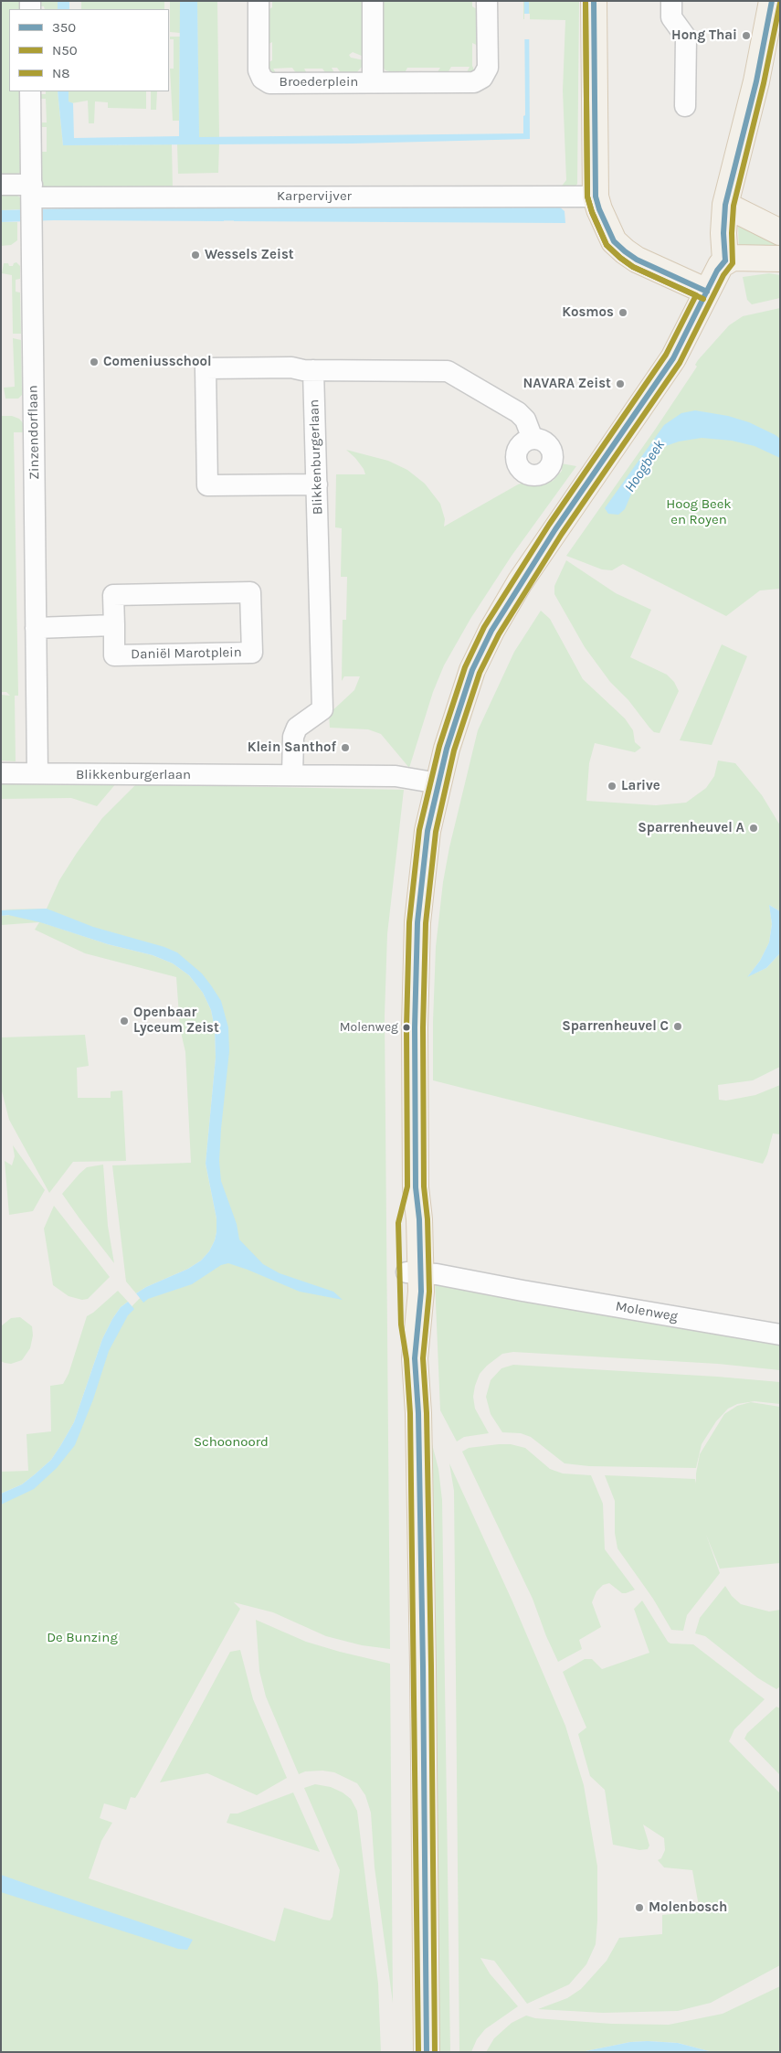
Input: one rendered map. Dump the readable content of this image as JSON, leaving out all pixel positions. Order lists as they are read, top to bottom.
{
  "streets": {
    "street": [
      "Broederplein",
      "Karpervijver",
      "Zinzendorflaan",
      "Blikkenburgerlaan",
      "Daniël Marotplein",
      "Molenweg"
    ]
  },
  "crossings": [
    ["Karpervijver", "Zinzendorflaan"],
    ["Zinzendorflaan", "Blikkenburgerlaan"]
  ],
  "water": ["Hoogbeek"],
  "parks": ["Hoog Beek en Royen", "Schoonoord", "De Bunzing"],
  "places": [
    "Hong Thai",
    "Wessels Zeist",
    "Kosmos",
    "Comeniusschool",
    "NAVARA Zeist",
    "Klein Santhof",
    "Larive",
    "Sparrenheuvel A",
    "Openbaar Lyceum Zeist",
    "Sparrenheuvel C",
    "Molenweg",
    "Molenbosch"
  ],
  "lines": ["transit line 350", "transit line N50", "transit line N8"],
  "legend": ["350", "N50", "N8"]
}
